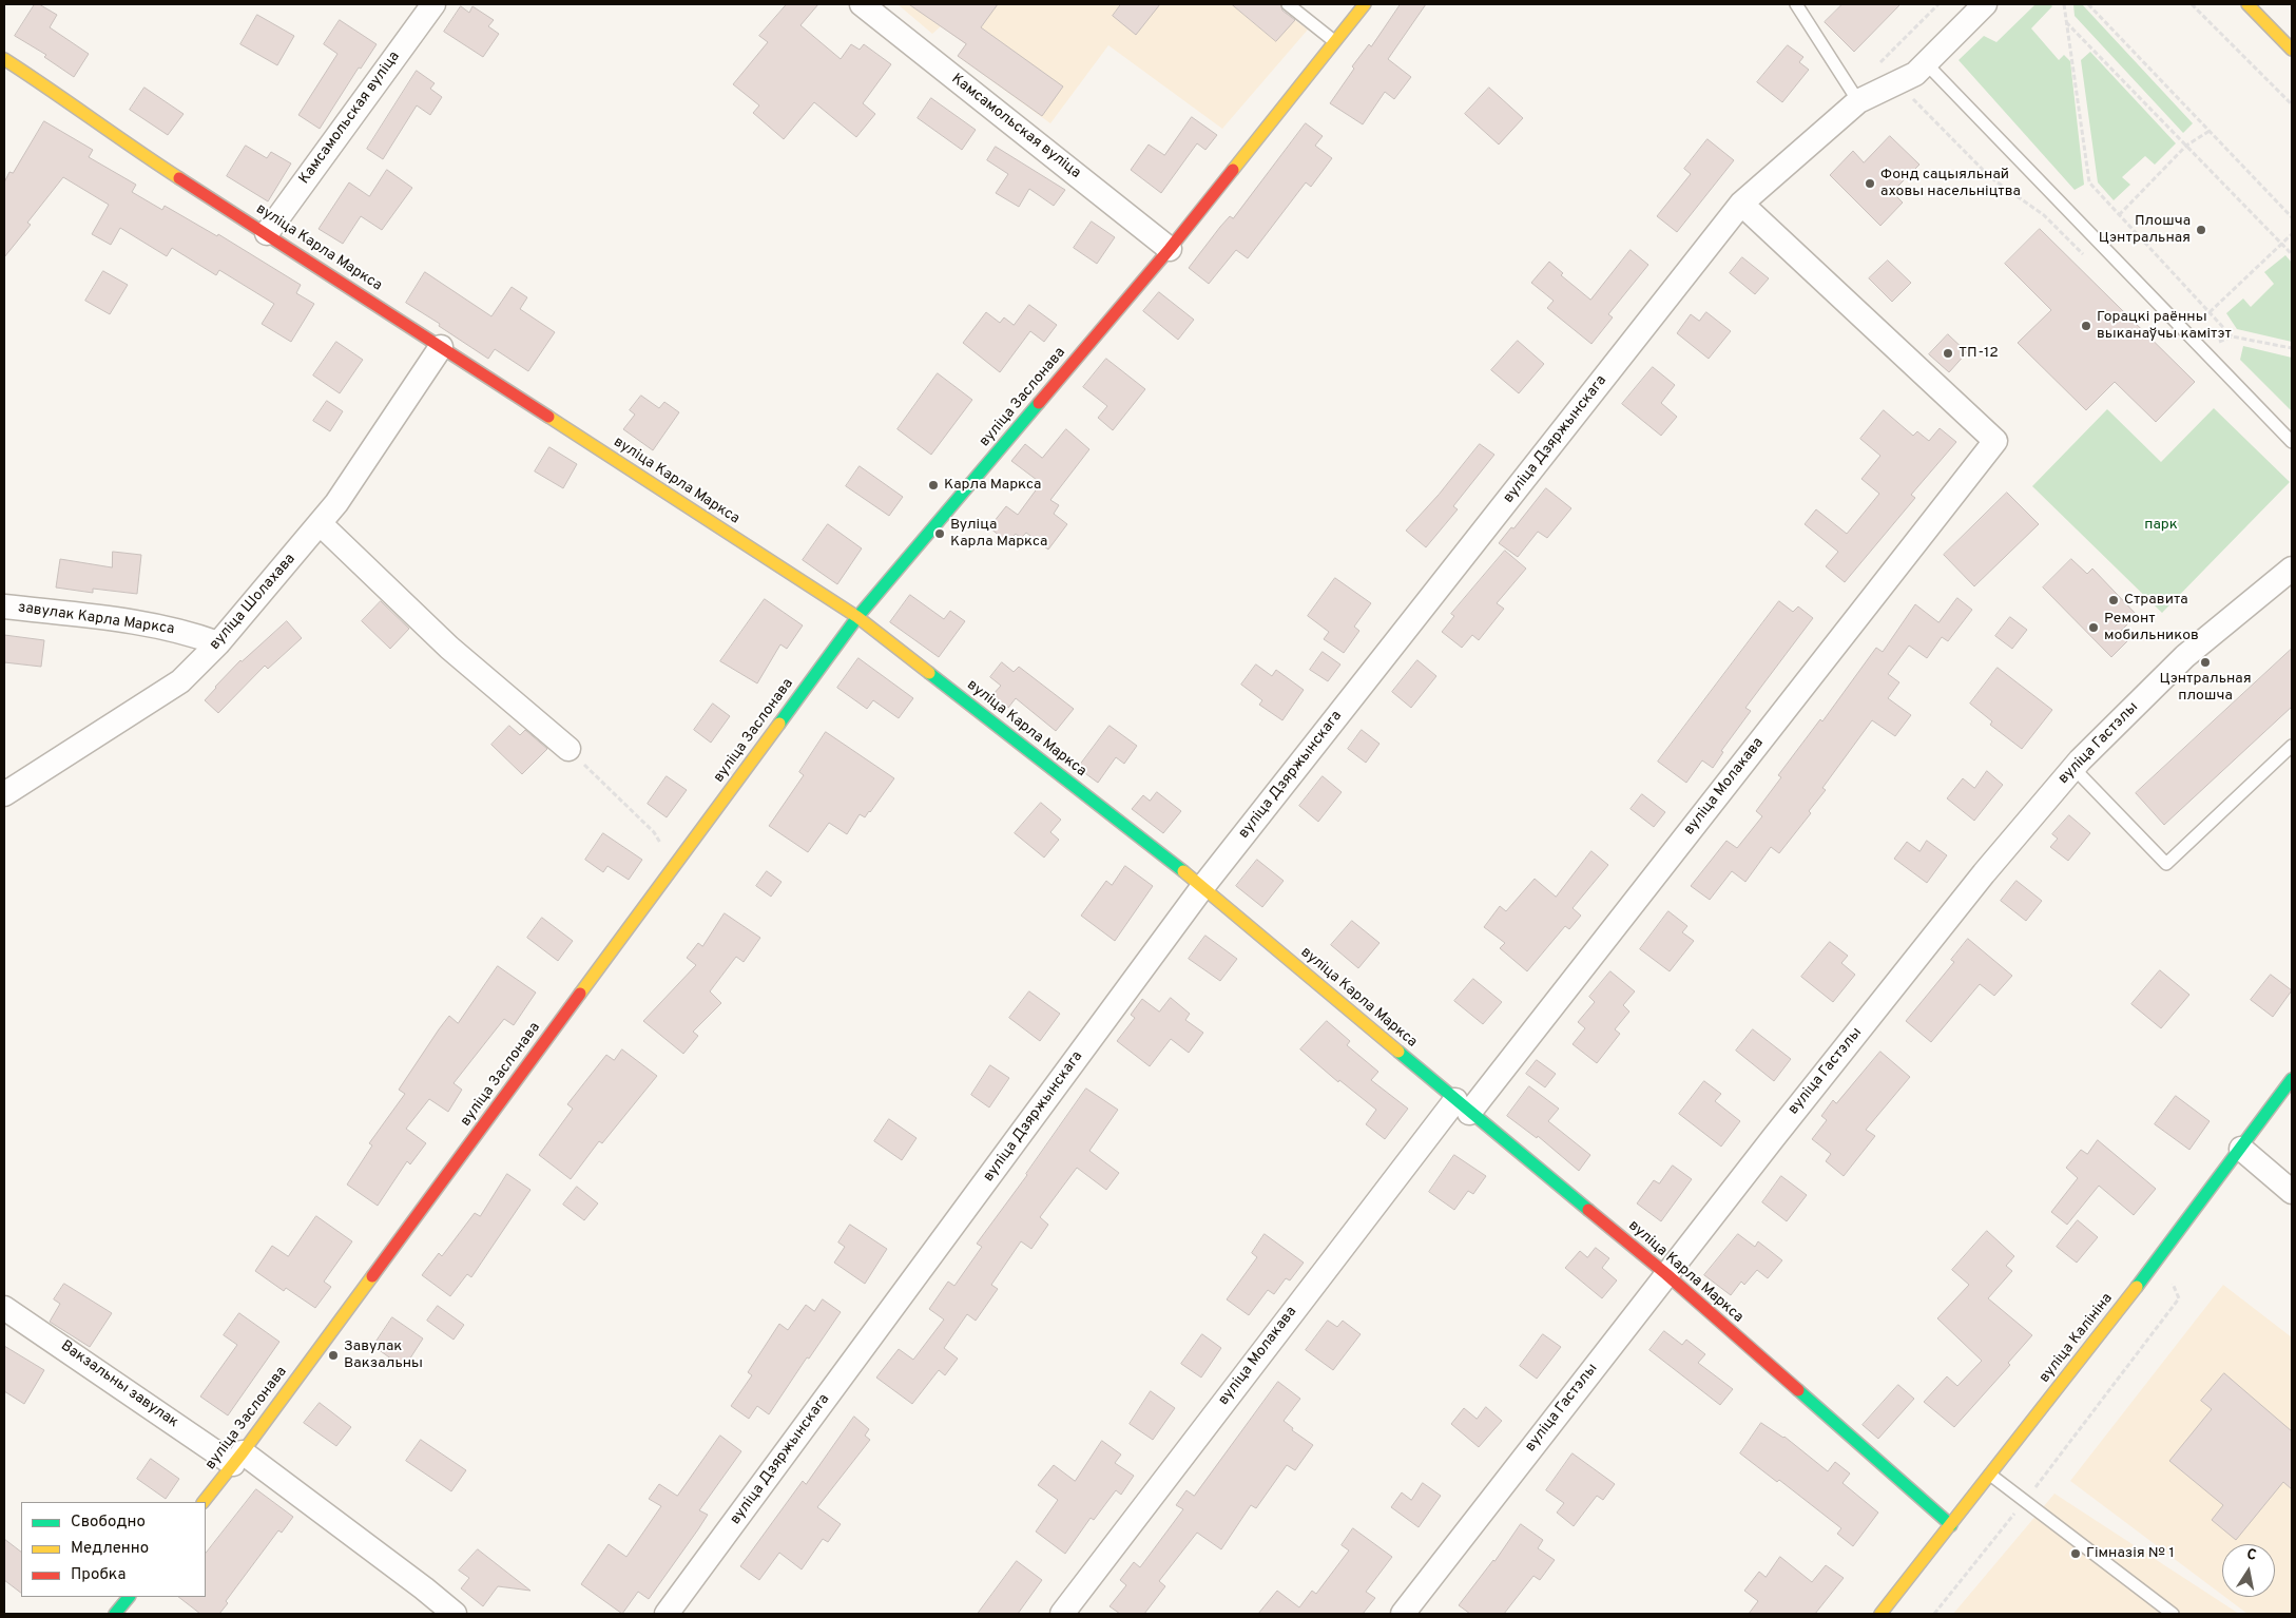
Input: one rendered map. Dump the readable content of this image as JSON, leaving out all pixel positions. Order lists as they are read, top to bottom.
{
  "streets": {
    "street": [
      "Камсамольская вуліца",
      "вуліца Карла Маркса",
      "вуліца Заслонава",
      "вуліца Дзяржынскага",
      "вуліца Шолахава",
      "завулак Карла Маркса",
      "вуліца Гастэлы",
      "вуліца Молакава",
      "вуліца Калініна",
      "Вакзальны завулак"
    ]
  },
  "crossings": [
    ["Камсамольская вуліца", "вуліца Карла Маркса"],
    ["Камсамольская вуліца", "вуліца Заслонава"],
    ["вуліца Карла Маркса", "вуліца Заслонава"],
    ["вуліца Карла Маркса", "вуліца Дзяржынскага"],
    ["вуліца Карла Маркса", "вуліца Шолахава"],
    ["вуліца Карла Маркса", "вуліца Гастэлы"],
    ["вуліца Карла Маркса", "вуліца Молакава"],
    ["вуліца Карла Маркса", "вуліца Калініна"],
    ["вуліца Заслонава", "Вакзальны завулак"],
    ["вуліца Дзяржынскага", "вуліца Молакава"],
    ["вуліца Шолахава", "завулак Карла Маркса"]
  ],
  "parks": ["парк"],
  "places": [
    "Фонд сацыяльнай аховы насельніцтва",
    "Плошча Цэнтральная",
    "Горацкі раённы выканаўчы камітэт",
    "ТП-12",
    "Карла Маркса",
    "Вуліца Карла Маркса",
    "Стравита",
    "Ремонт мобильников",
    "Цэнтральная плошча",
    "Завулак Вакзальны",
    "Гімназія № 1"
  ],
  "legend": ["Свободно", "Медленно", "Пробка"],
  "north": "top"
}
